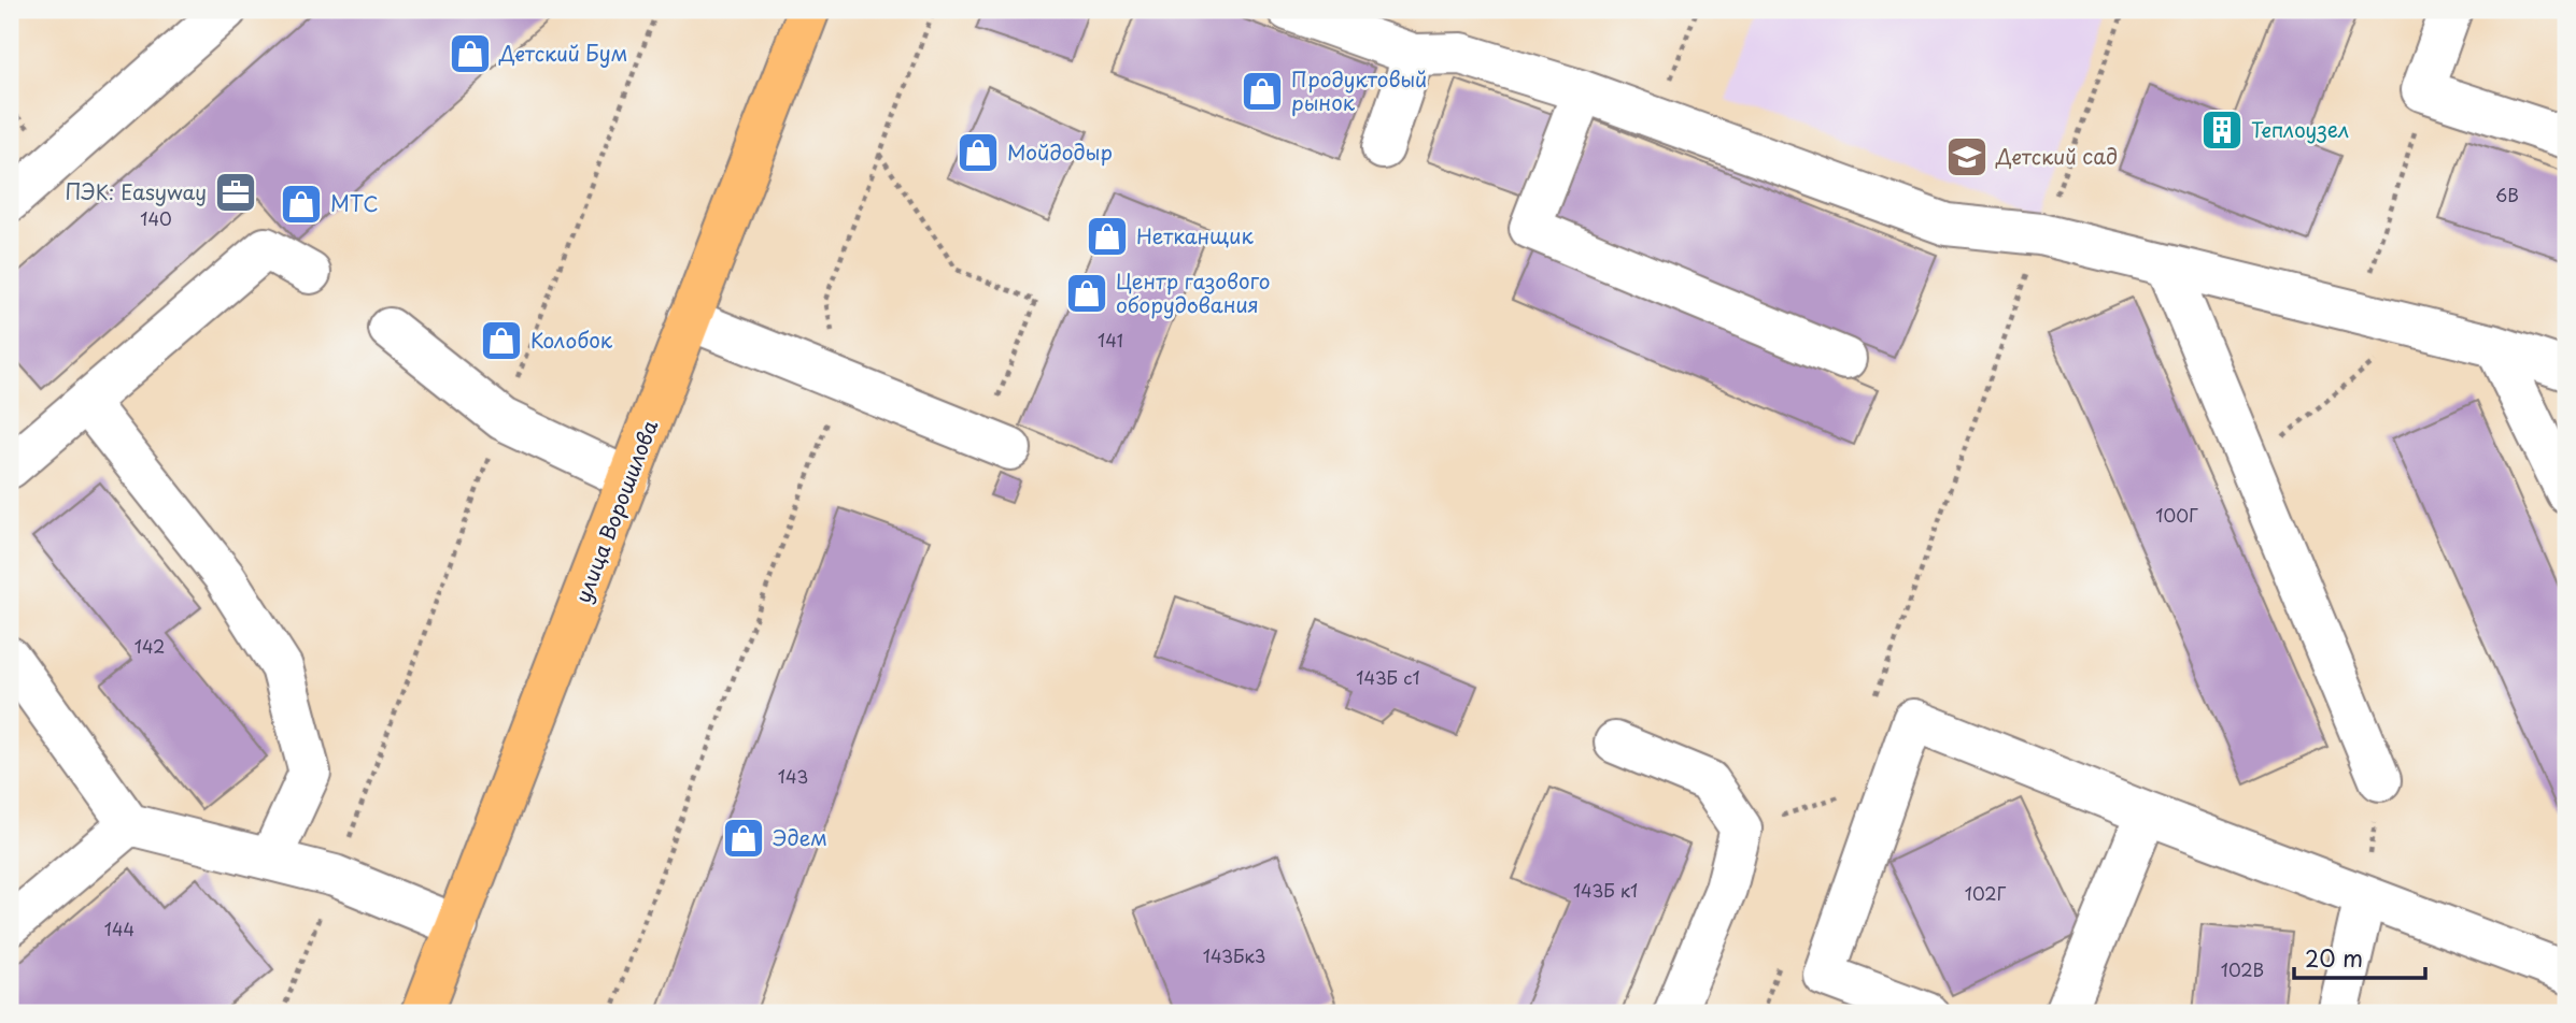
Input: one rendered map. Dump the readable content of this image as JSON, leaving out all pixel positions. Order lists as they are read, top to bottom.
{
  "streets": {
    "main road": ["улица Ворошилова"]
  },
  "places": {
    "shop": [
      "Детский Бум",
      "Продуктовый рынок",
      "Мойдодыр",
      "МТС",
      "Нетканщик",
      "Центр газового оборудования",
      "Колобок",
      "Эдем"
    ],
    "building": ["Теплоузел"],
    "school or university": ["Детский сад"],
    "office": ["ПЭК: Easyway"]
  },
  "house_numbers": [
    "6В",
    "140",
    "141",
    "100Г",
    "142",
    "143Б с1",
    "143",
    "143Б к1",
    "102Г",
    "144",
    "143Бк3",
    "102В"
  ],
  "scale_bar": "20 m"
}
